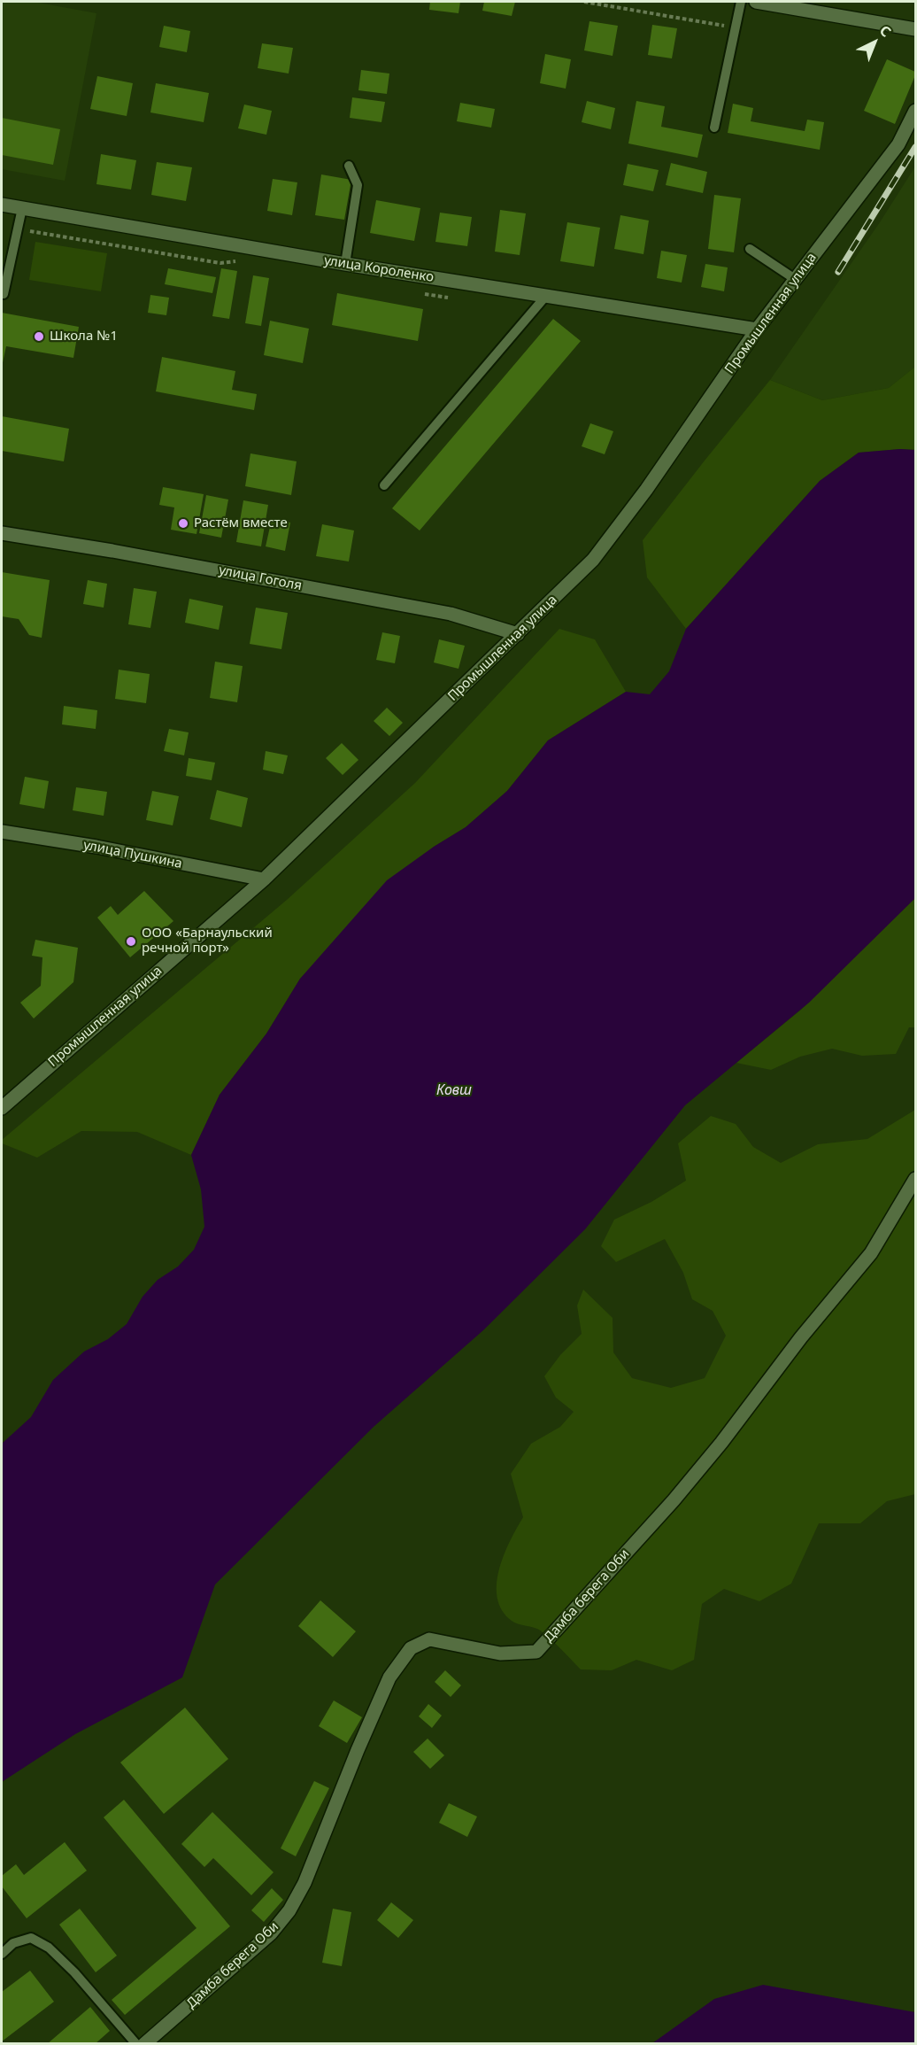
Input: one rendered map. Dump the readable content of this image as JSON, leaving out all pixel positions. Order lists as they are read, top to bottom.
{
  "streets": {
    "street": [
      "улица Короленко",
      "Промышленная улица",
      "улица Гоголя",
      "улица Пушкина",
      "Дамба берега Оби"
    ]
  },
  "crossings": [
    ["улица Короленко", "Промышленная улица"],
    ["Промышленная улица", "улица Гоголя"],
    ["Промышленная улица", "улица Пушкина"]
  ],
  "water": ["Ковш"],
  "places": ["Школа №1", "Растём вместе", "ООО «Барнаульский речной порт»"],
  "north": "top right"
}
